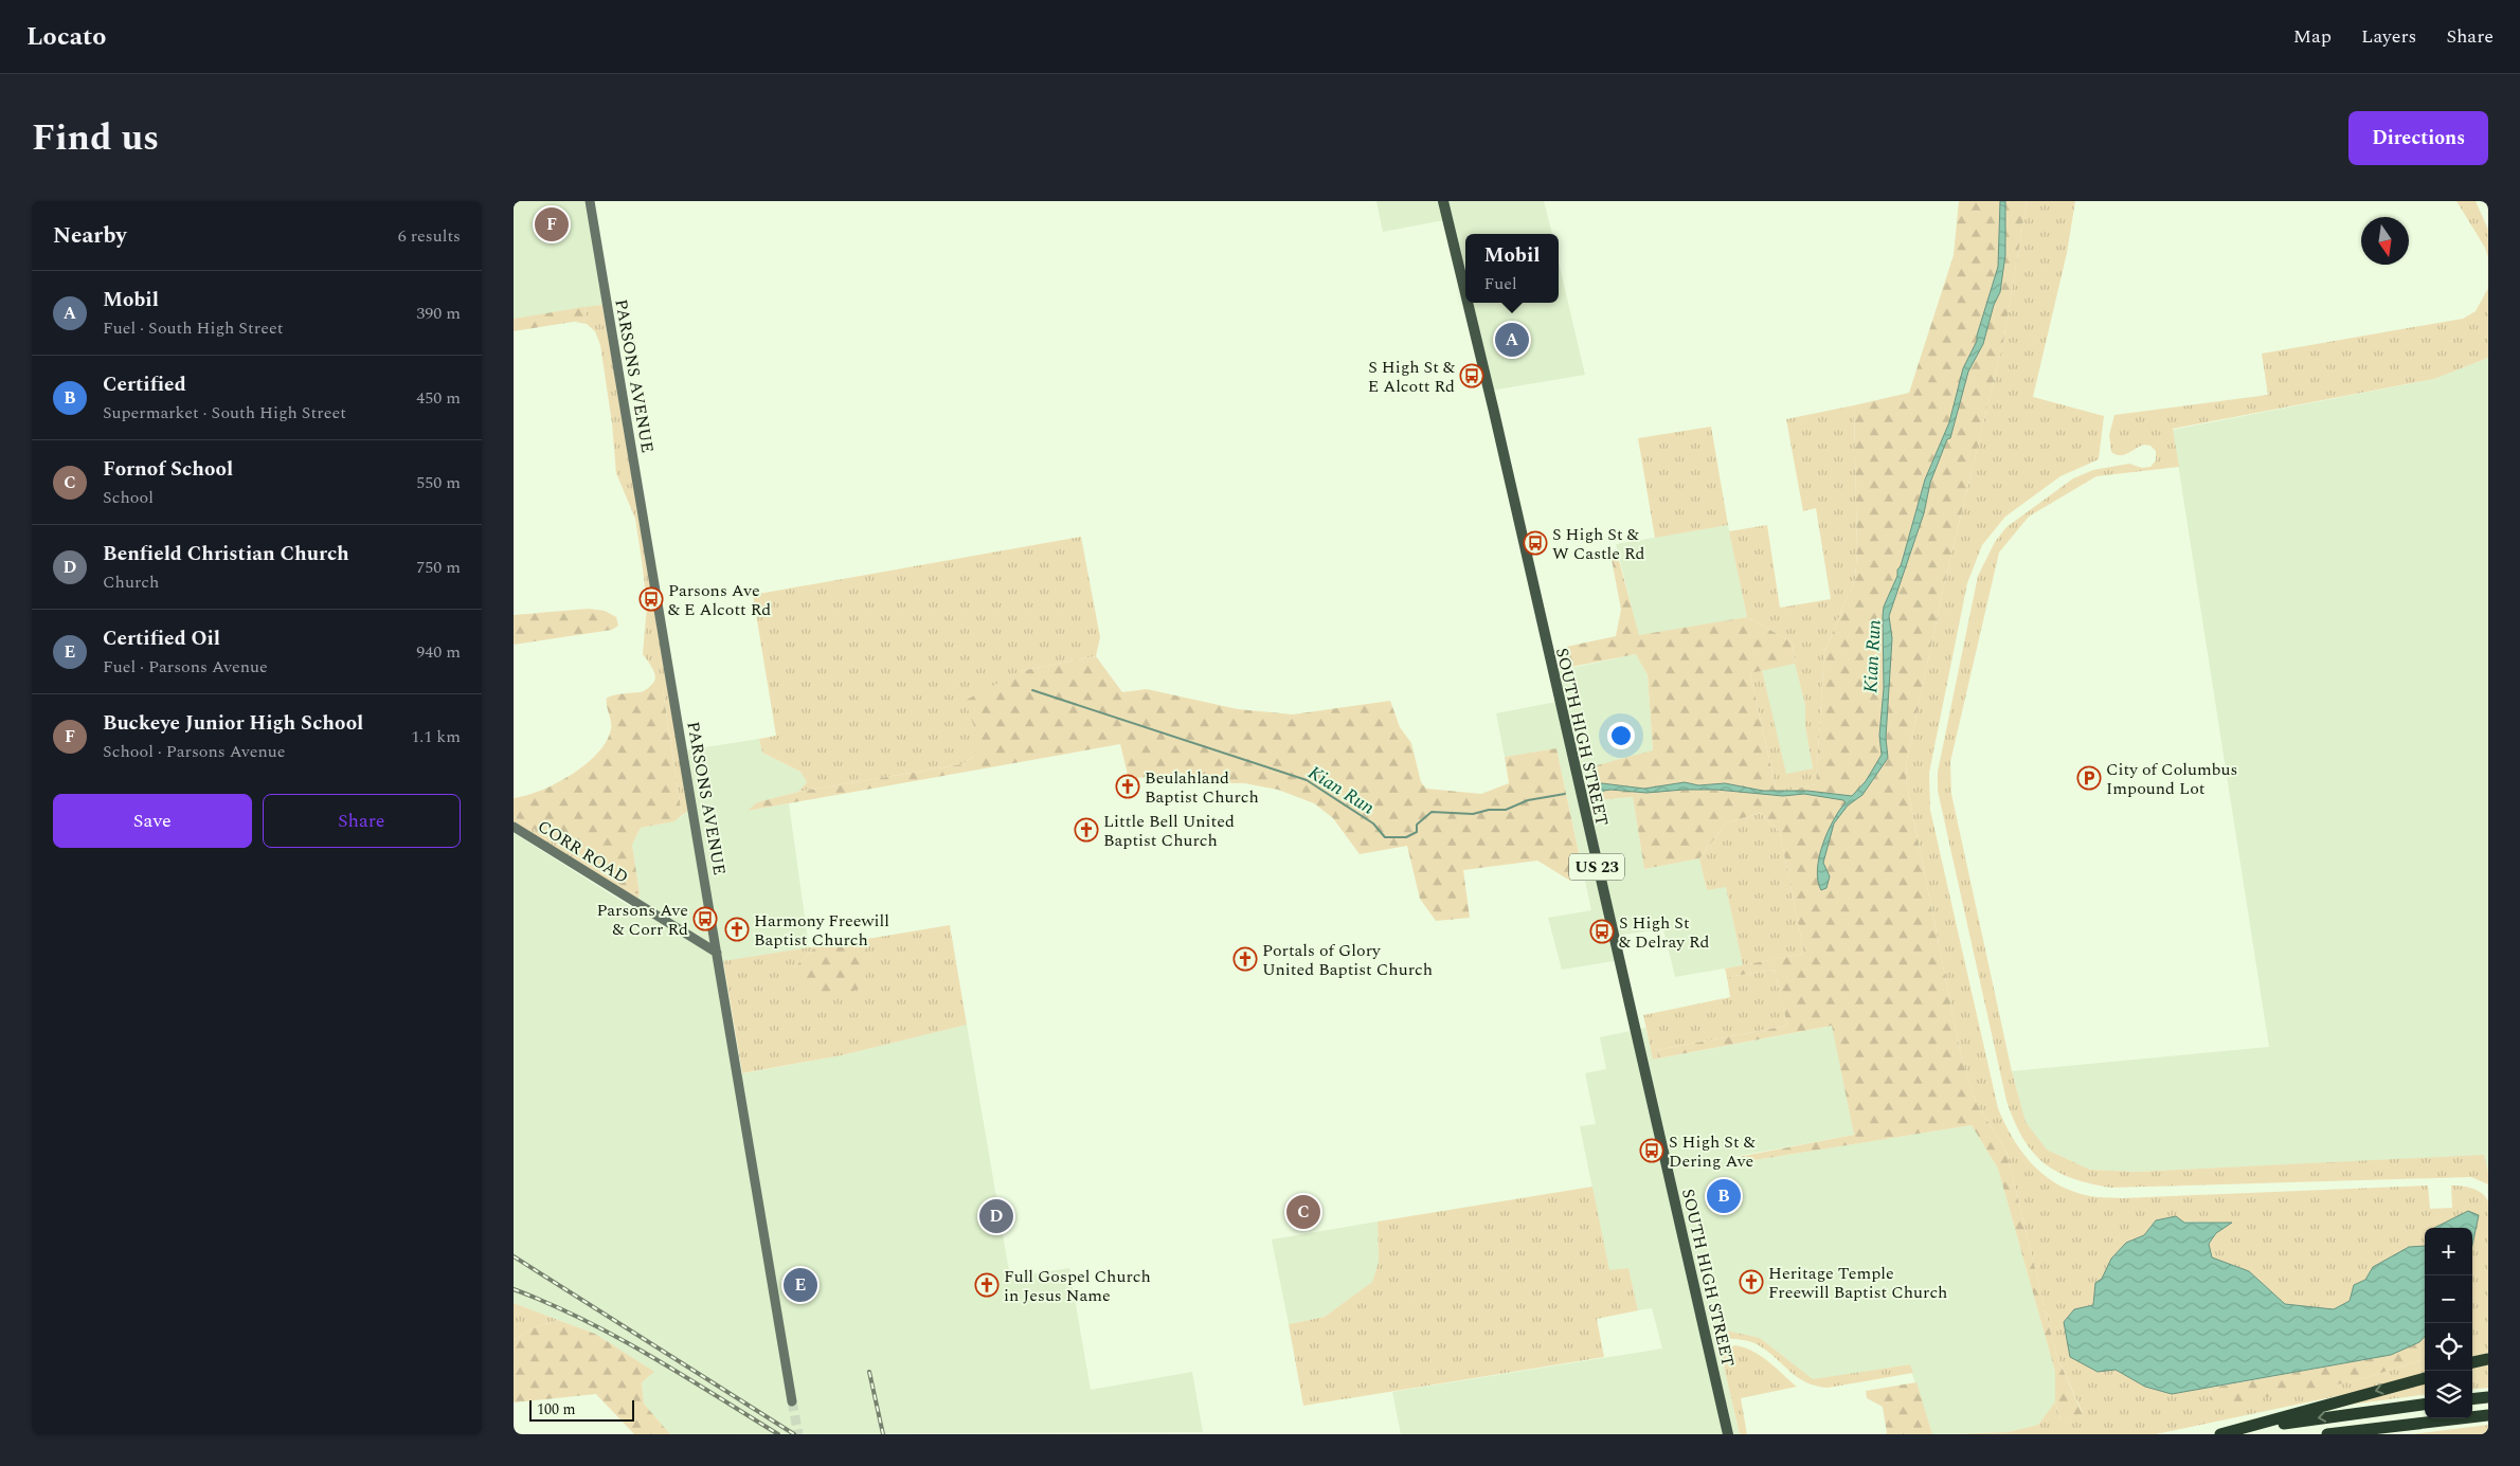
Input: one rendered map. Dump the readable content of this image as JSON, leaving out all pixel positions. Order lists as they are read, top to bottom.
{
  "streets": {
    "main road": ["SOUTH HIGH STREET", "US 23"],
    "street": ["PARSONS AVENUE", "CORR ROAD"]
  },
  "crossings": [
    ["PARSONS AVENUE", "CORR ROAD"]
  ],
  "water": ["Kian Run"],
  "places": {
    "bus stop": [
      "S High St & E Alcott Rd",
      "S High St & W Castle Rd",
      "Parsons Ave & E Alcott Rd",
      "Parsons Ave & Corr Rd",
      "S High St & Delray Rd",
      "S High St & Dering Ave"
    ],
    "parking": ["City of Columbus Impound Lot"],
    "church": [
      "Beulahland Baptist Church",
      "Little Bell United Baptist Church",
      "Harmony Freewill Baptist Church",
      "Portals of Glory United Baptist Church",
      "Heritage Temple Freewill Baptist Church",
      "Full Gospel Church in Jesus Name"
    ]
  },
  "scale_bar": "100 m",
  "north": "bottom",
  "page": {
    "header": "Locato",
    "nav": ["Map", "Layers", "Share"],
    "title": "Find us",
    "buttons": [
      "Directions",
      ["Save", "Share"]
    ],
    "heading": ["Nearby", "6 results"],
    "pins": [
      "F",
      "A",
      "B",
      "C",
      "D",
      "E"
    ],
    "popup": ["Mobil", "Fuel"],
    "list": [
      {
        "mark": "A",
        "name": "Mobil",
        "note": "Fuel · South High Street",
        "value": "390 m"
      },
      {
        "mark": "B",
        "name": "Certified",
        "note": "Supermarket · South High Street",
        "value": "450 m"
      },
      {
        "mark": "C",
        "name": "Fornof School",
        "note": "School",
        "value": "550 m"
      },
      {
        "mark": "D",
        "name": "Benfield Christian Church",
        "note": "Church",
        "value": "750 m"
      },
      {
        "mark": "E",
        "name": "Certified Oil",
        "note": "Fuel · Parsons Avenue",
        "value": "940 m"
      },
      {
        "mark": "F",
        "name": "Buckeye Junior High School",
        "note": "School · Parsons Avenue",
        "value": "1.1 km"
      }
    ],
    "map_buttons": ["+", "−"],
    "scale": "100 m"
  }
}
